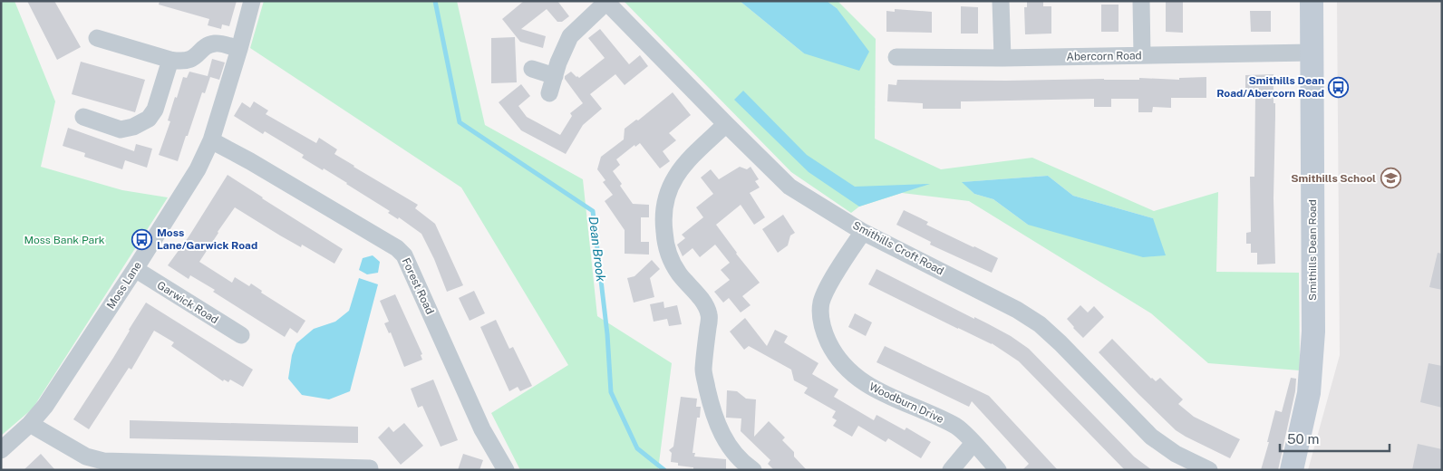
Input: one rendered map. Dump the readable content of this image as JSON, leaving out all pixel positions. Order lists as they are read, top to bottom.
{
  "streets": {
    "street": [
      "Abercorn Road",
      "Smithills Croft Road",
      "Smithills Dean Road",
      "Moss Lane",
      "Forest Road",
      "Garwick Road",
      "Woodburn Drive"
    ]
  },
  "crossings": [
    ["Abercorn Road", "Smithills Dean Road"],
    ["Smithills Croft Road", "Woodburn Drive"],
    ["Moss Lane", "Forest Road"],
    ["Moss Lane", "Garwick Road"]
  ],
  "water": ["Dean Brook"],
  "parks": ["Moss Bank Park"],
  "places": {
    "bus stop": ["Smithills Dean Road/Abercorn Road", "Moss Lane/Garwick Road"],
    "school or university": ["Smithills School"]
  },
  "scale_bar": "50 m"
}
